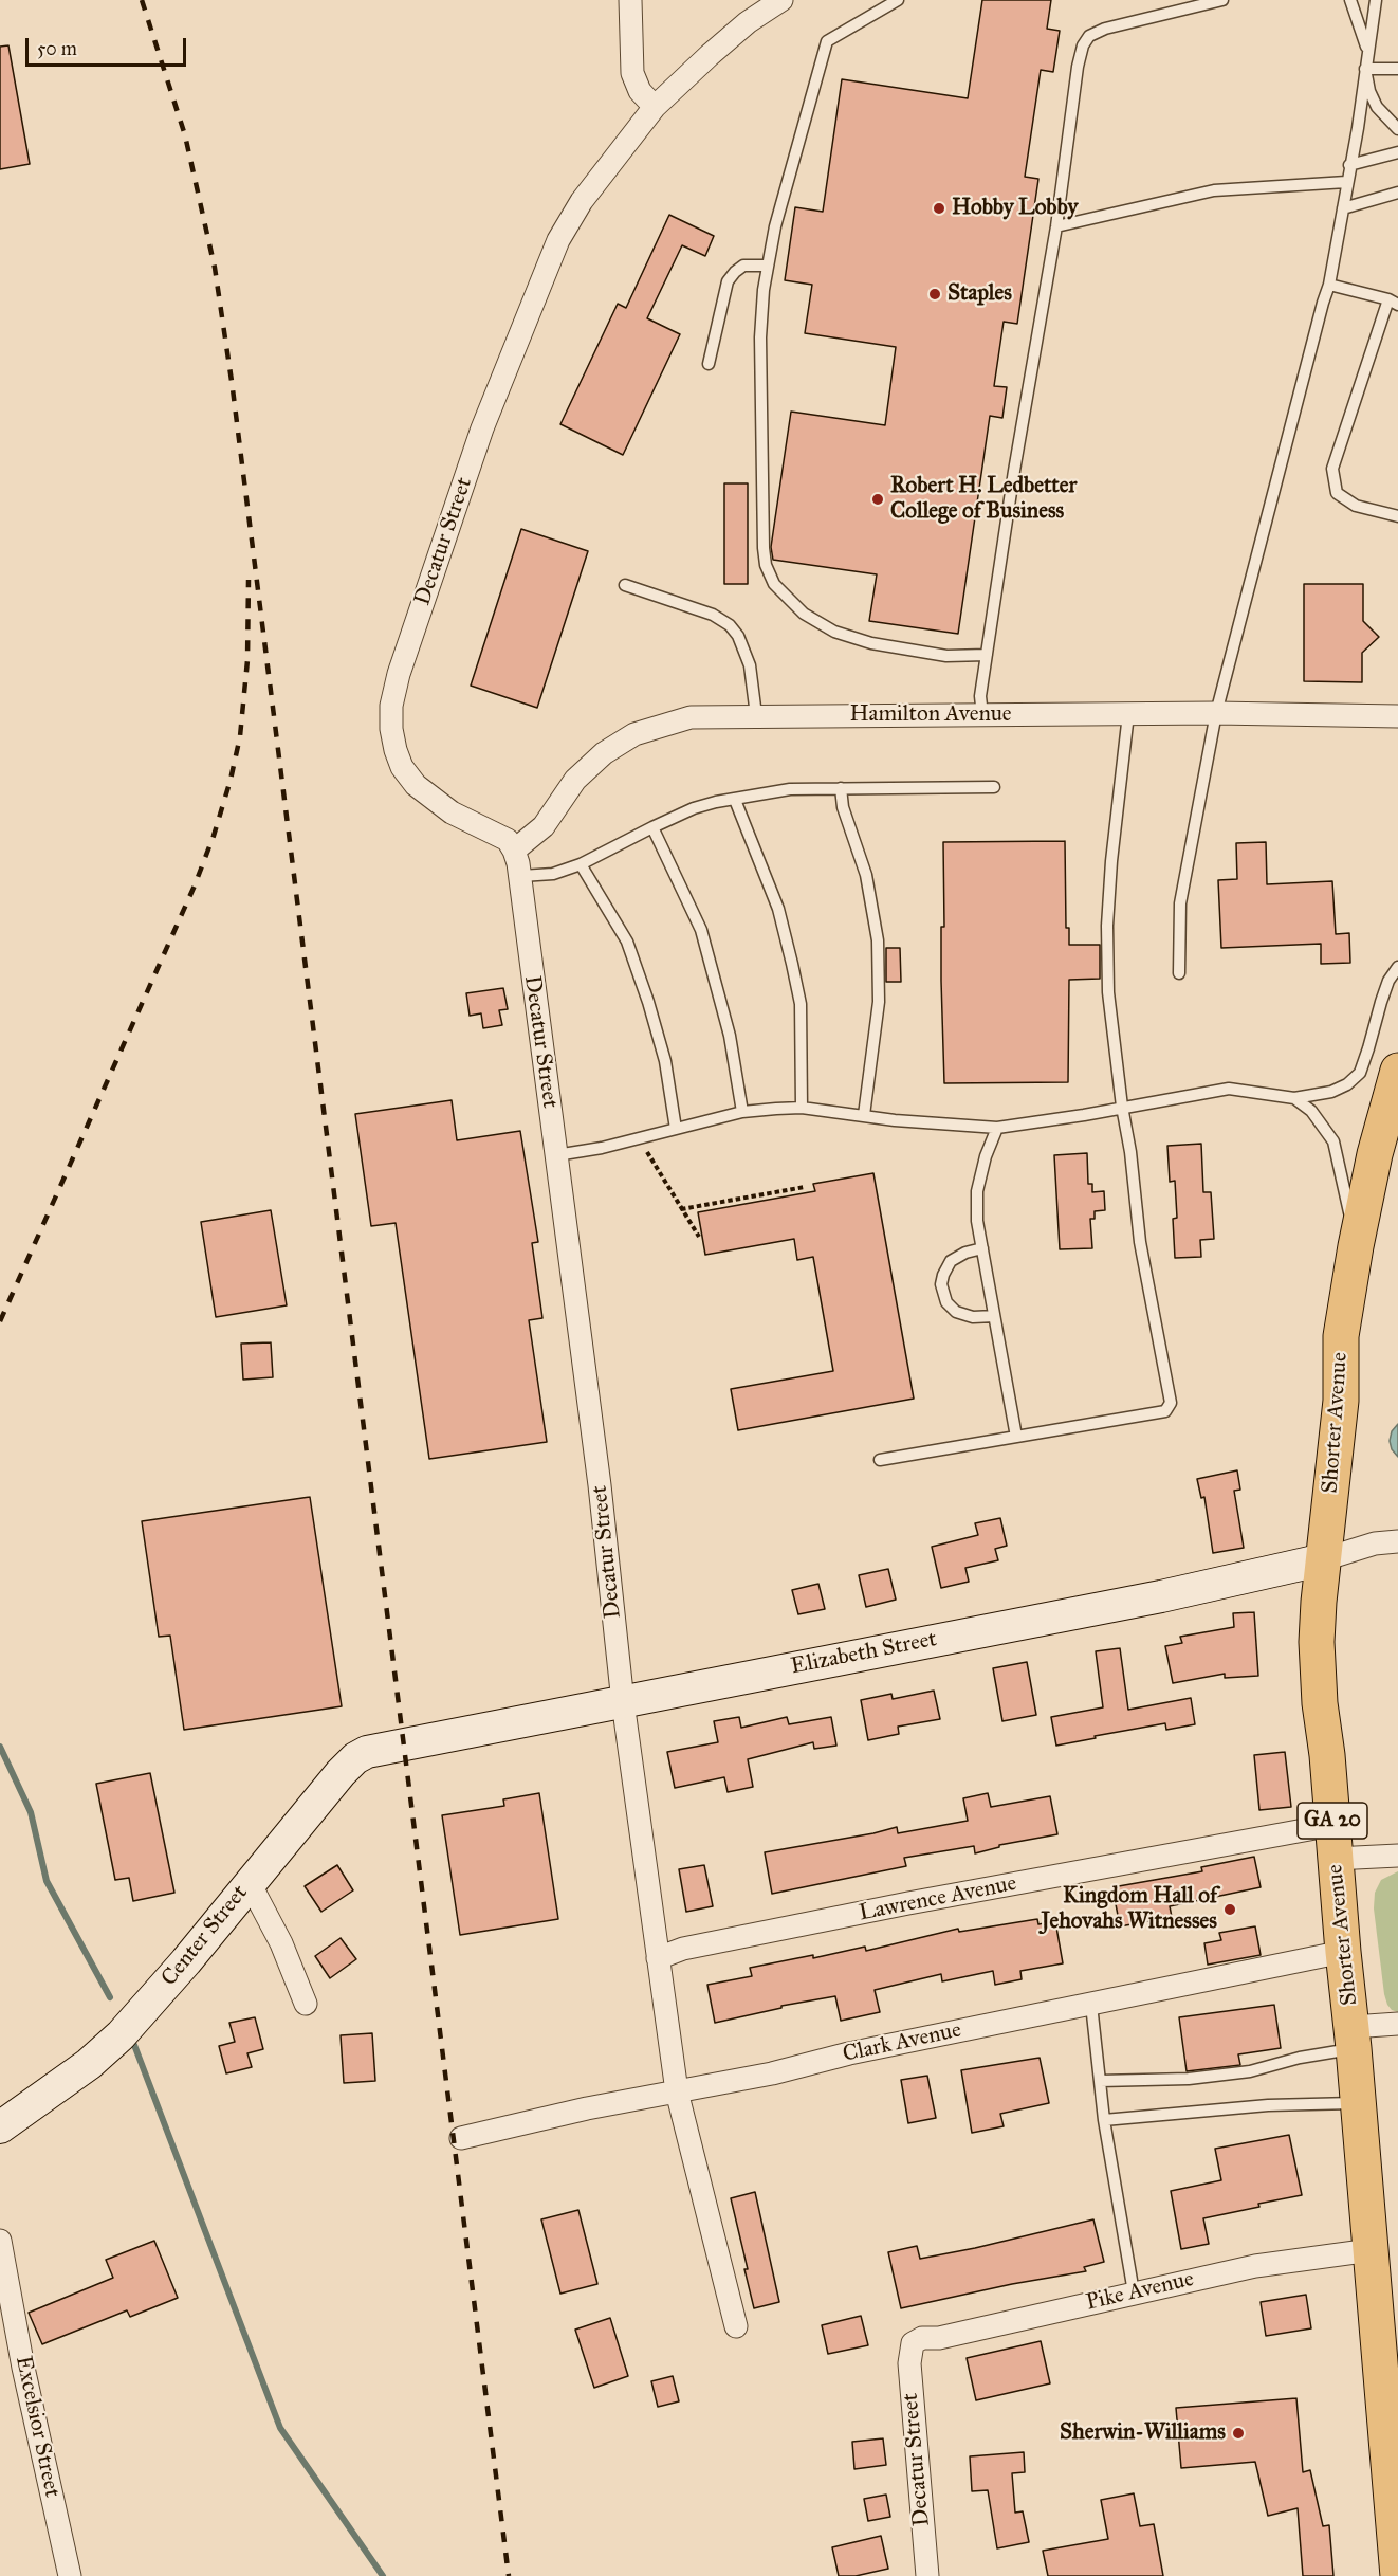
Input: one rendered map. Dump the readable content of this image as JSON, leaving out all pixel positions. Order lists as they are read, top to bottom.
{
  "streets": {
    "main road": ["Shorter Avenue", "GA 20"],
    "street": [
      "Decatur Street",
      "Hamilton Avenue",
      "Elizabeth Street",
      "Lawrence Avenue",
      "Center Street",
      "Clark Avenue",
      "Pike Avenue",
      "Excelsior Street"
    ]
  },
  "crossings": [
    ["Decatur Street", "Hamilton Avenue"],
    ["Decatur Street", "Elizabeth Street"],
    ["Decatur Street", "Lawrence Avenue"],
    ["Decatur Street", "Clark Avenue"],
    ["Decatur Street", "Pike Avenue"],
    ["Shorter Avenue", "Elizabeth Street"],
    ["Shorter Avenue", "Lawrence Avenue"],
    ["Shorter Avenue", "Clark Avenue"],
    ["Shorter Avenue", "Pike Avenue"],
    ["Elizabeth Street", "Center Street"]
  ],
  "places": [
    "Hobby Lobby",
    "Staples",
    "Robert H. Ledbetter College of Business",
    "Kingdom Hall of Jehovahs Witnesses",
    "Sherwin-Williams"
  ],
  "scale_bar": "50 m"
}
